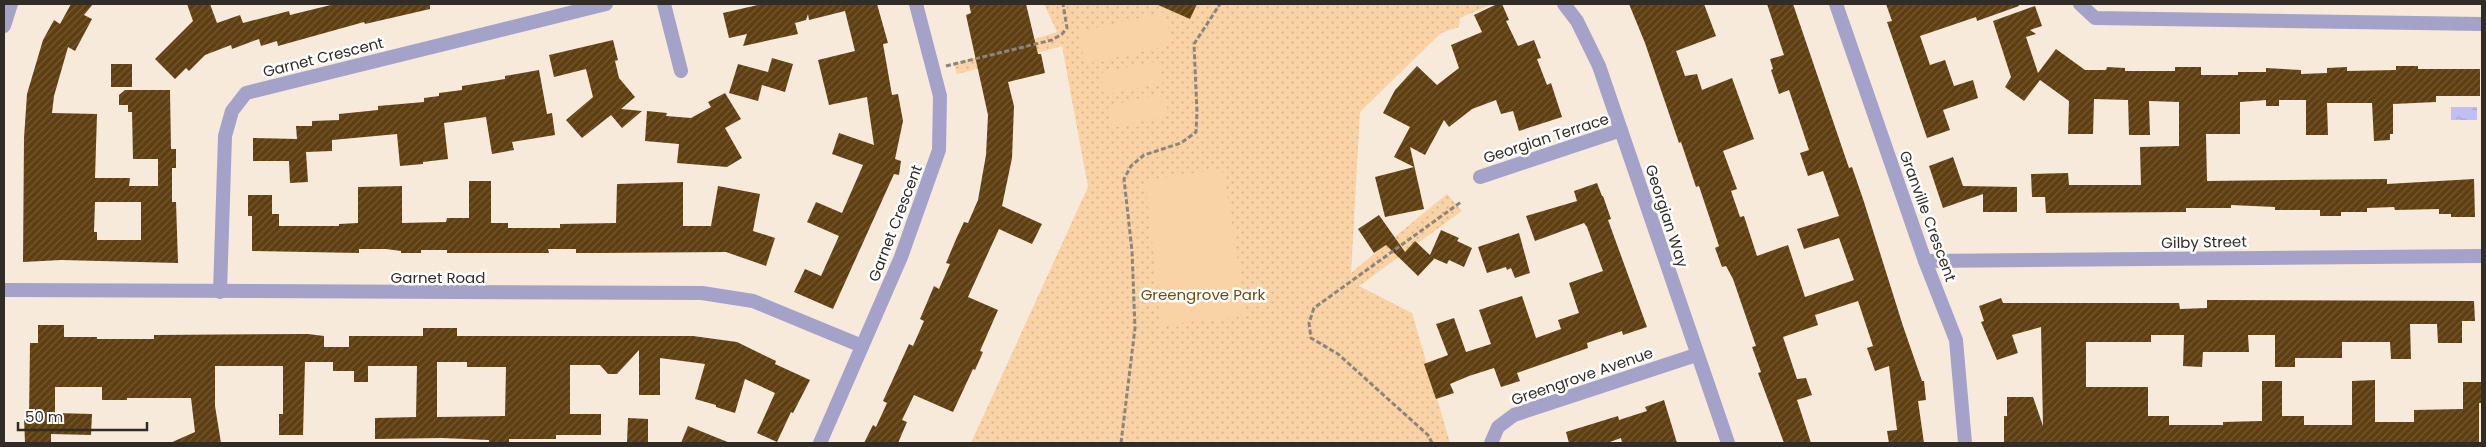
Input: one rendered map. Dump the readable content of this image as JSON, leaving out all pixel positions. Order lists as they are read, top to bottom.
{
  "streets": {
    "street": [
      "Garnet Crescent",
      "Georgian Terrace",
      "Georgian Way",
      "Granville Crescent",
      "Gilby Street",
      "Garnet Road",
      "Greengrove Avenue"
    ]
  },
  "crossings": [
    ["Garnet Crescent", "Garnet Road"],
    ["Georgian Terrace", "Georgian Way"],
    ["Georgian Way", "Greengrove Avenue"],
    ["Granville Crescent", "Gilby Street"]
  ],
  "parks": ["Greengrove Park"],
  "scale_bar": "50 m"
}
